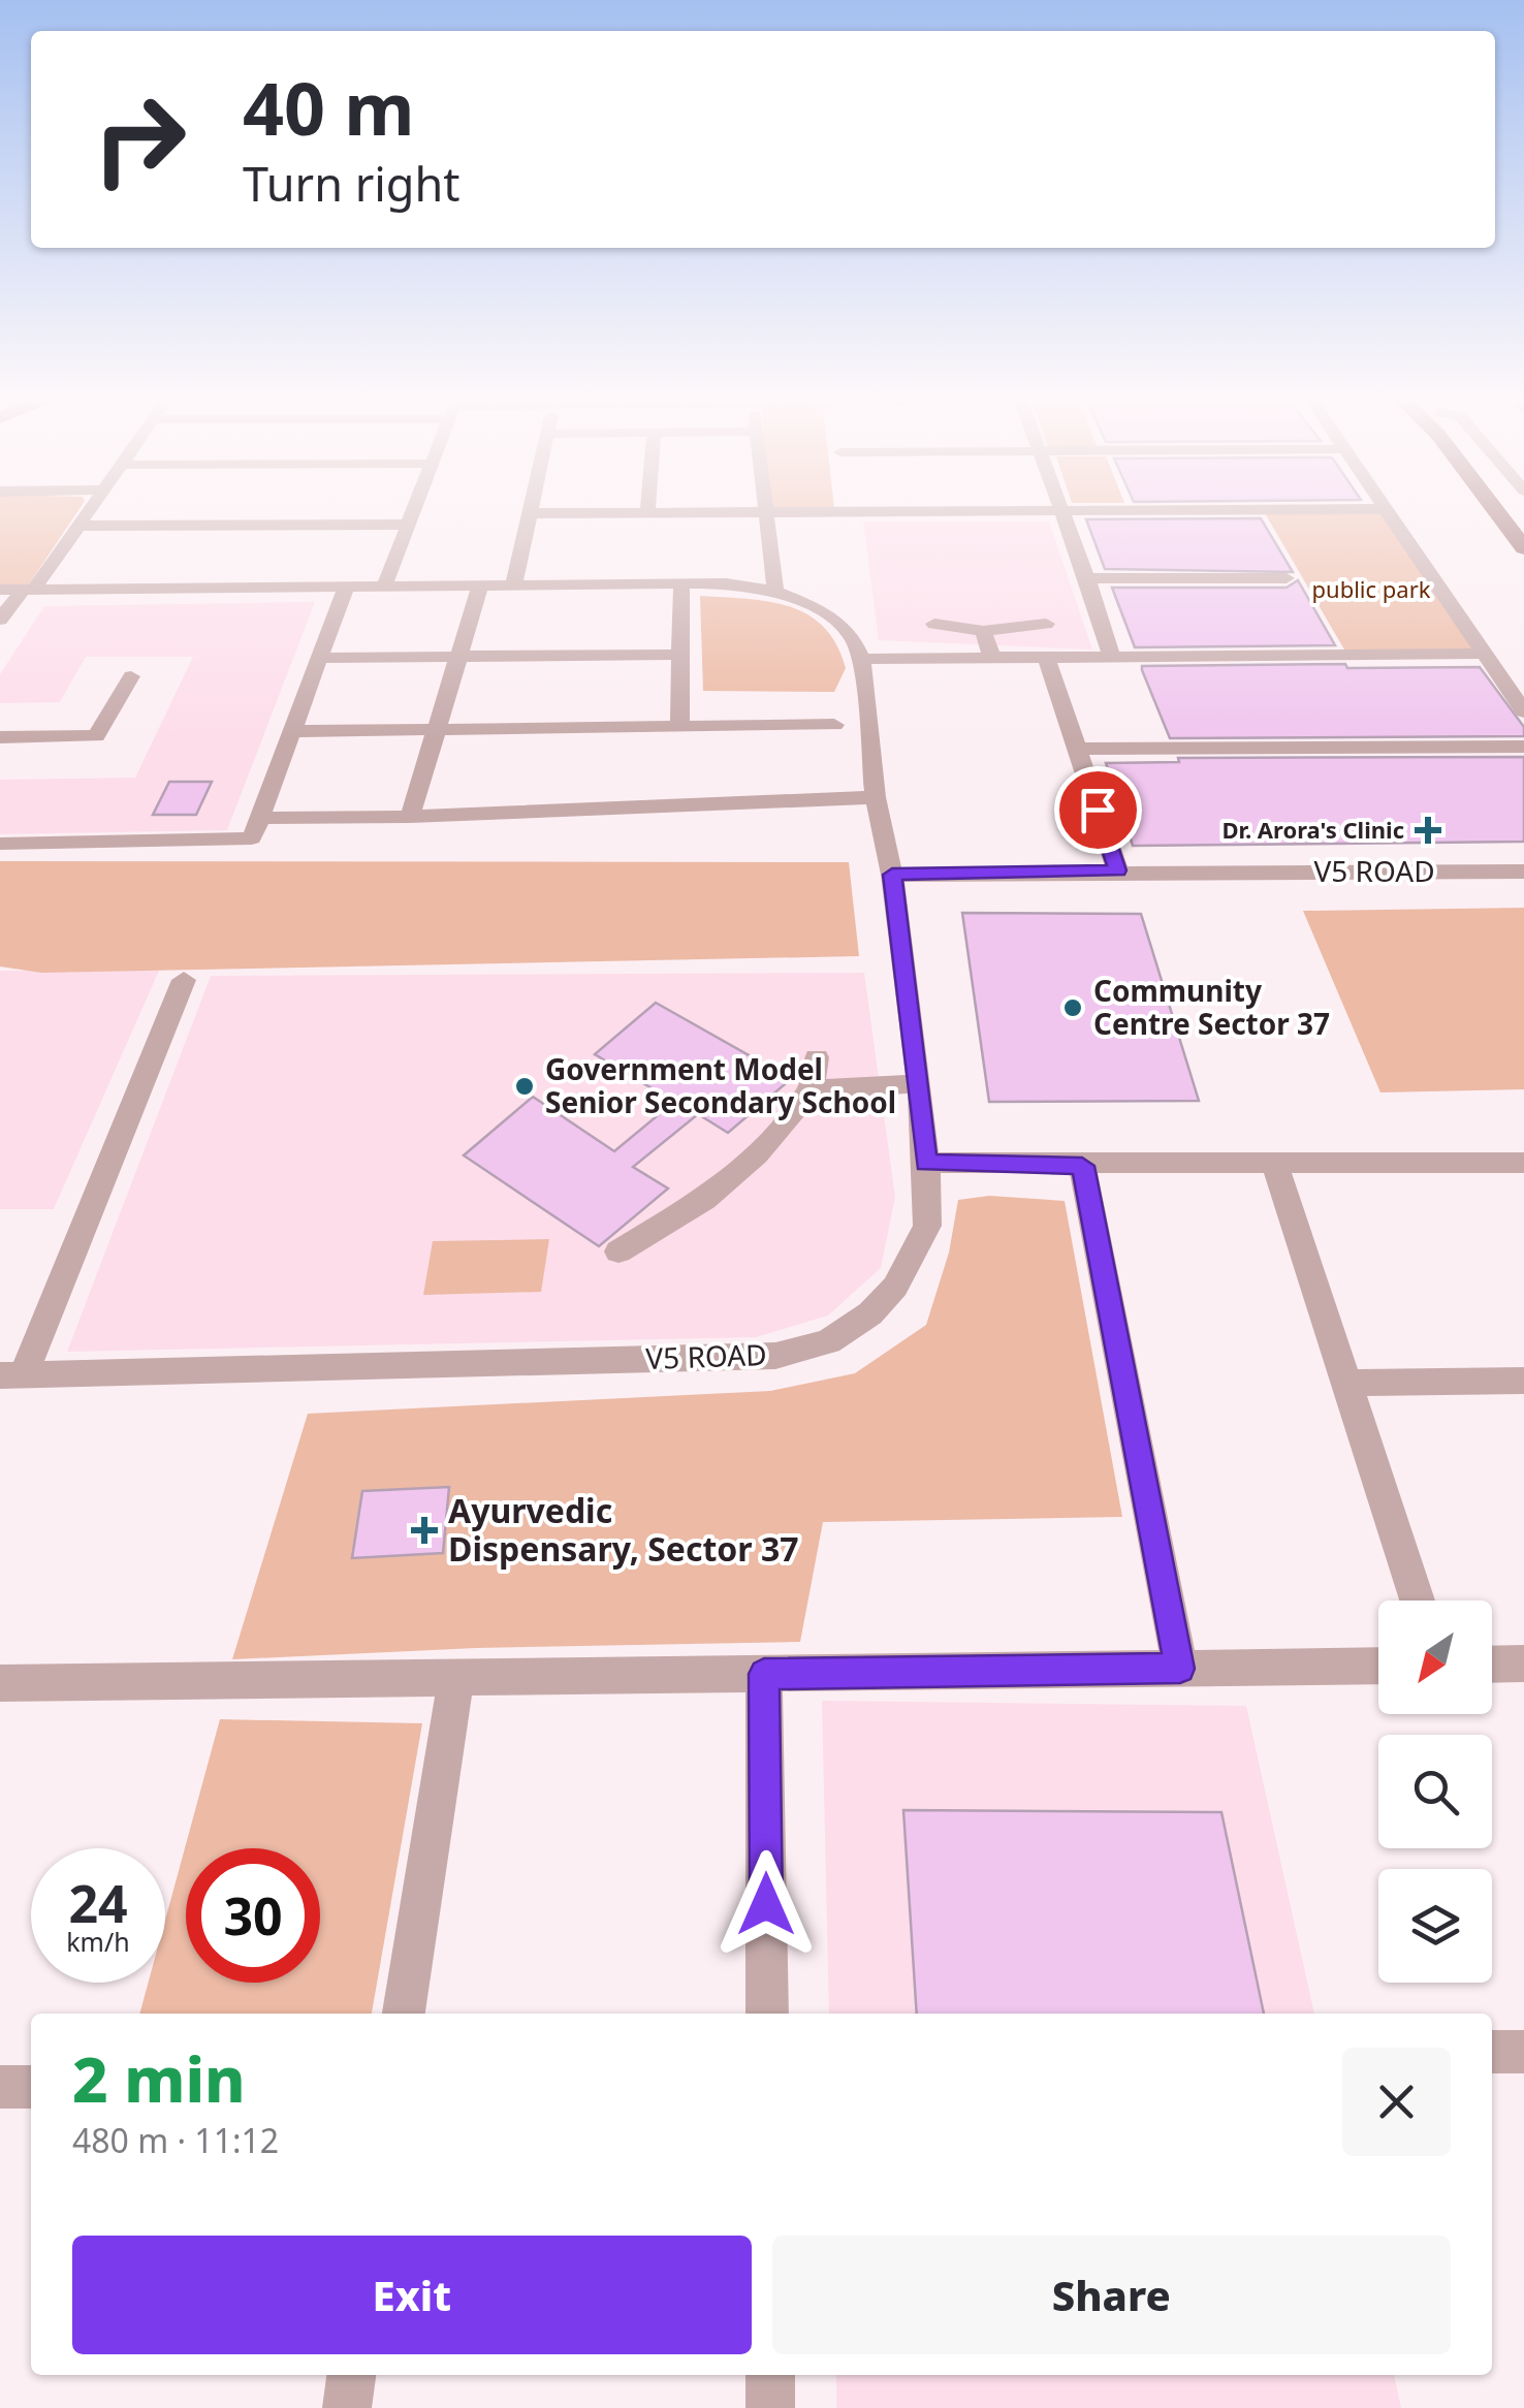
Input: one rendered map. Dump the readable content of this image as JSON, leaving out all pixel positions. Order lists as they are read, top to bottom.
{
  "streets": {
    "street": ["V5 ROAD"]
  },
  "parks": ["public park"],
  "places": {
    "health": ["Dr. Arora's Clinic", "Ayurvedic Dispensary, Sector 37"],
    "other": ["Community Centre Sector 37", "Government Model Senior Secondary School"]
  },
  "north": "bottom left",
  "page": {
    "turn": ["40 m", "Turn right"],
    "speed": "24 km/h",
    "limit": "30",
    "heading": ["2 min", "480 m · 11:12"],
    "buttons": ["Exit", "Share"]
  }
}
